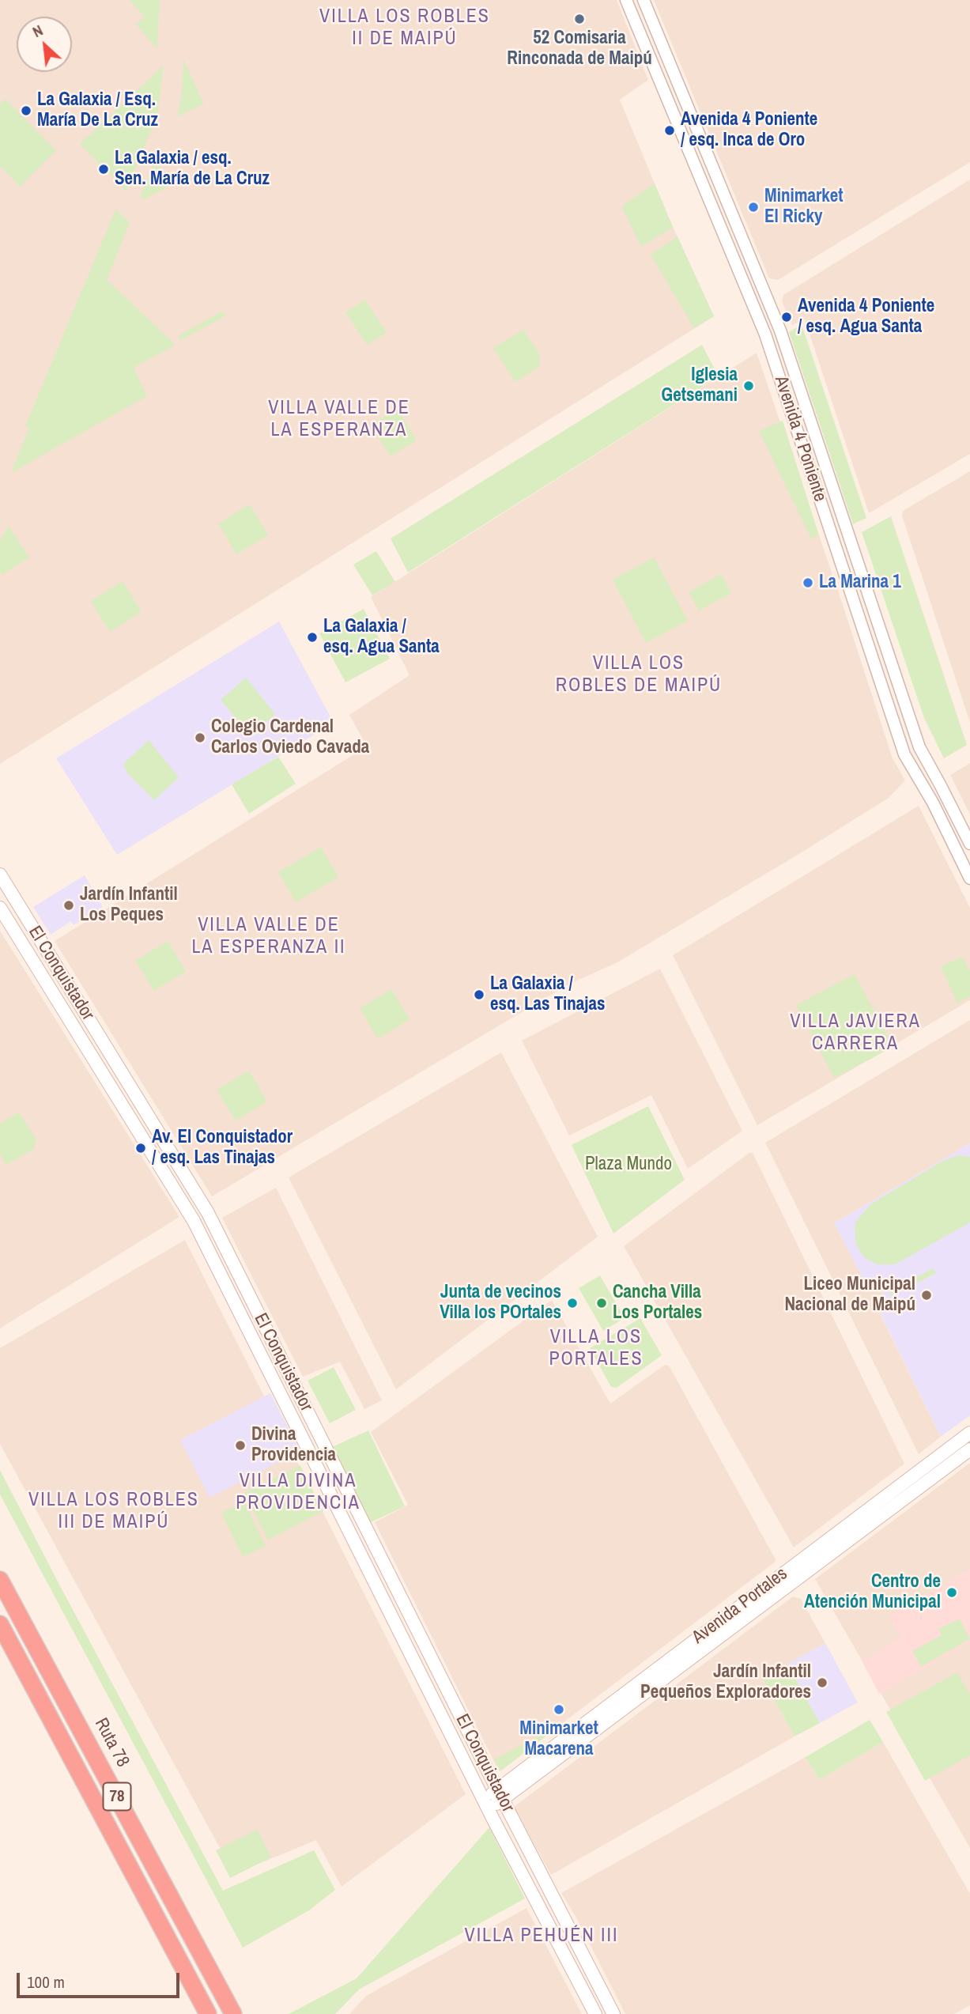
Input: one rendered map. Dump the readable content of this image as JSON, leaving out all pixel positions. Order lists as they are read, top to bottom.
{
  "streets": {
    "highway": ["Ruta 78", "78"],
    "main road": ["El Conquistador", "Avenida Portales"],
    "street": ["Avenida 4 Poniente"]
  },
  "crossings": [
    ["El Conquistador", "Avenida Portales"]
  ],
  "districts": [
    "VILLA LOS ROBLES II DE MAIPÚ",
    "VILLA VALLE DE LA ESPERANZA",
    "VILLA LOS ROBLES DE MAIPÚ",
    "VILLA VALLE DE LA ESPERANZA II",
    "VILLA JAVIERA CARRERA",
    "VILLA LOS PORTALES",
    "VILLA DIVINA PROVIDENCIA",
    "VILLA LOS ROBLES III DE MAIPÚ",
    "VILLA PEHUÉN III"
  ],
  "parks": ["Plaza Mundo"],
  "places": [
    "52 Comisaria Rinconada de Maipú",
    "La Galaxia / Esq. María De La Cruz",
    "Avenida 4 Poniente / esq. Inca de Oro",
    "La Galaxia / esq. Sen. María de La Cruz",
    "Minimarket El Ricky",
    "Avenida 4 Poniente / esq. Agua Santa",
    "Iglesia Getsemani",
    "La Marina 1",
    "La Galaxia / esq. Agua Santa",
    "Colegio Cardenal Carlos Oviedo Cavada",
    "Jardín Infantil Los Peques",
    "La Galaxia / esq. Las Tinajas",
    "Av. El Conquistador / esq. Las Tinajas",
    "Liceo Municipal Nacional de Maipú",
    "Junta de vecinos Villa los POrtales",
    "Cancha Villa Los Portales",
    "Divina Providencia",
    "Centro de Atención Municipal",
    "Jardín Infantil Pequeños Exploradores",
    "Minimarket Macarena"
  ],
  "scale_bar": "100 m",
  "north": "top left"
}
